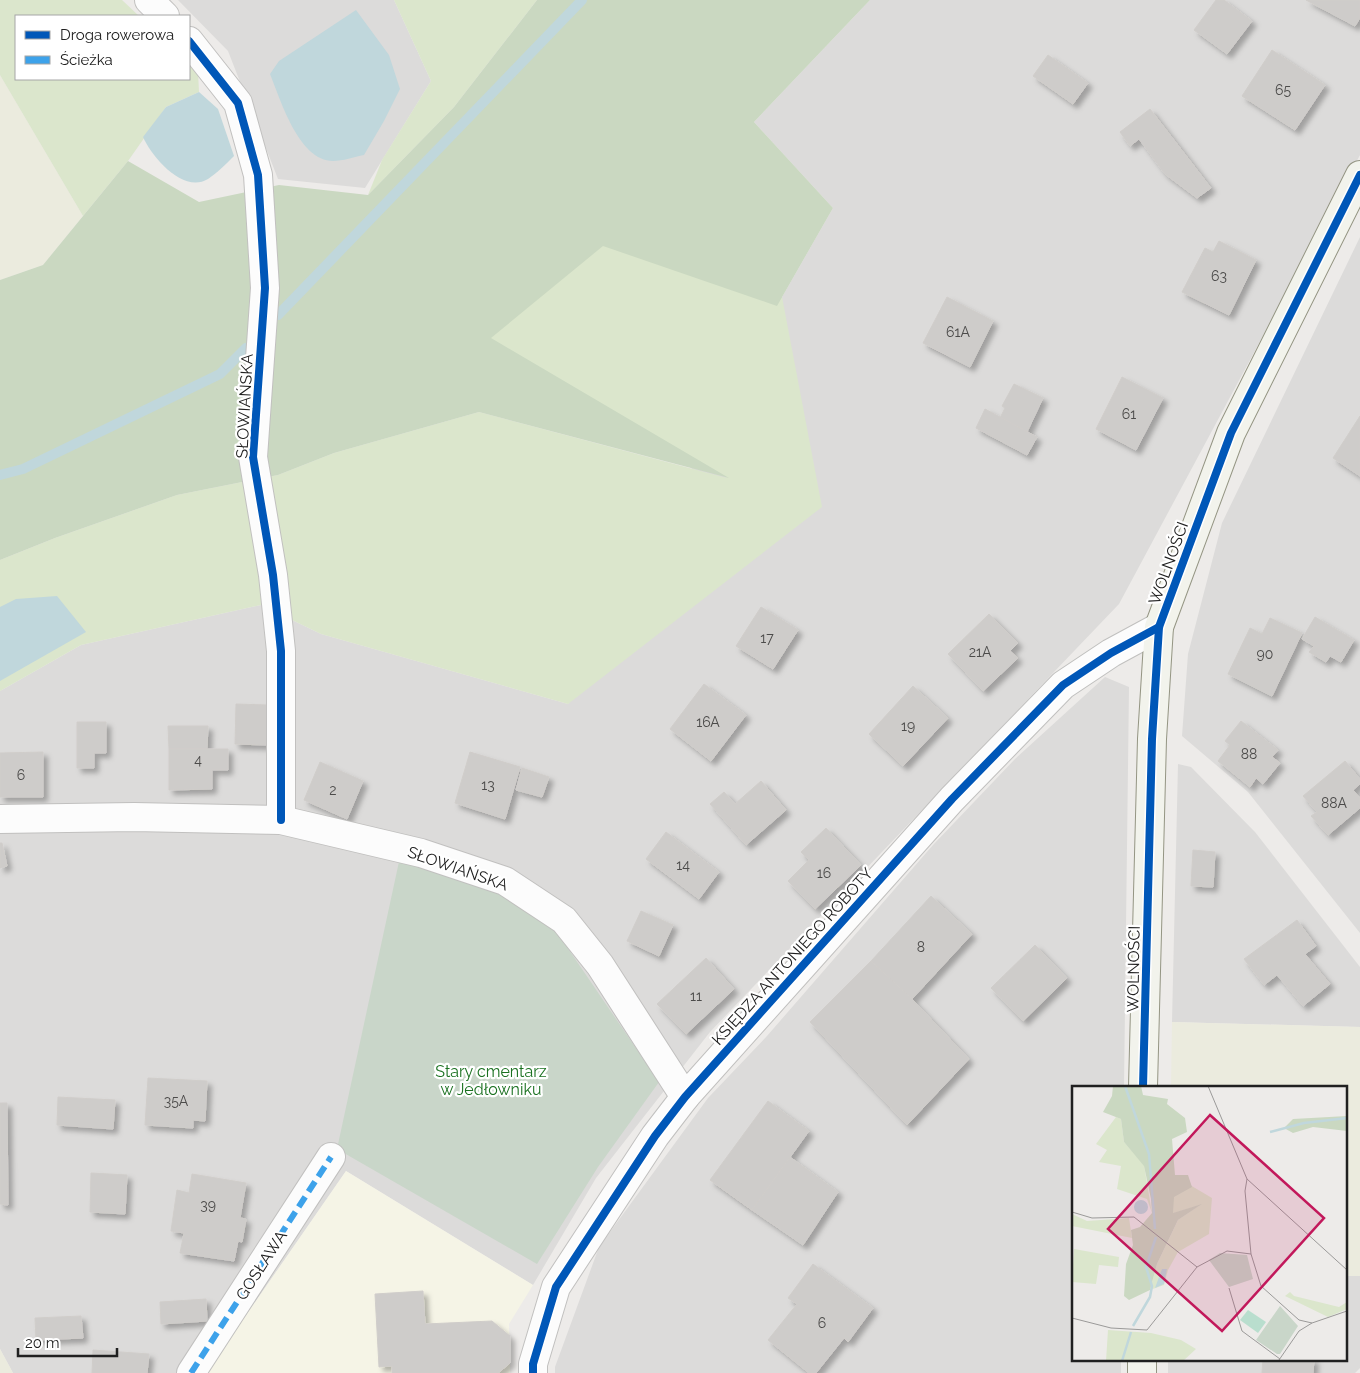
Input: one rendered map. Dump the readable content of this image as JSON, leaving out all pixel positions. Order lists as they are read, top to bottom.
{
  "streets": {
    "street": [
      "SŁOWIAŃSKA",
      "WOLNOŚCI",
      "KSIĘDZA ANTONIEGO ROBOTY",
      "GOSŁAWA"
    ]
  },
  "crossings": [
    ["SŁOWIAŃSKA", "KSIĘDZA ANTONIEGO ROBOTY"],
    ["WOLNOŚCI", "KSIĘDZA ANTONIEGO ROBOTY"]
  ],
  "parks": ["Stary cmentarz w Jedłowniku"],
  "house_numbers": [
    "65",
    "63",
    "61A",
    "61",
    "17",
    "21A",
    "90",
    "16A",
    "19",
    "88",
    "4",
    "6",
    "13",
    "2",
    "88A",
    "14",
    "16",
    "8",
    "11",
    "35A",
    "39",
    "6"
  ],
  "legend": ["Droga rowerowa", "Ścieżka"],
  "scale_bar": "20 m"
}
